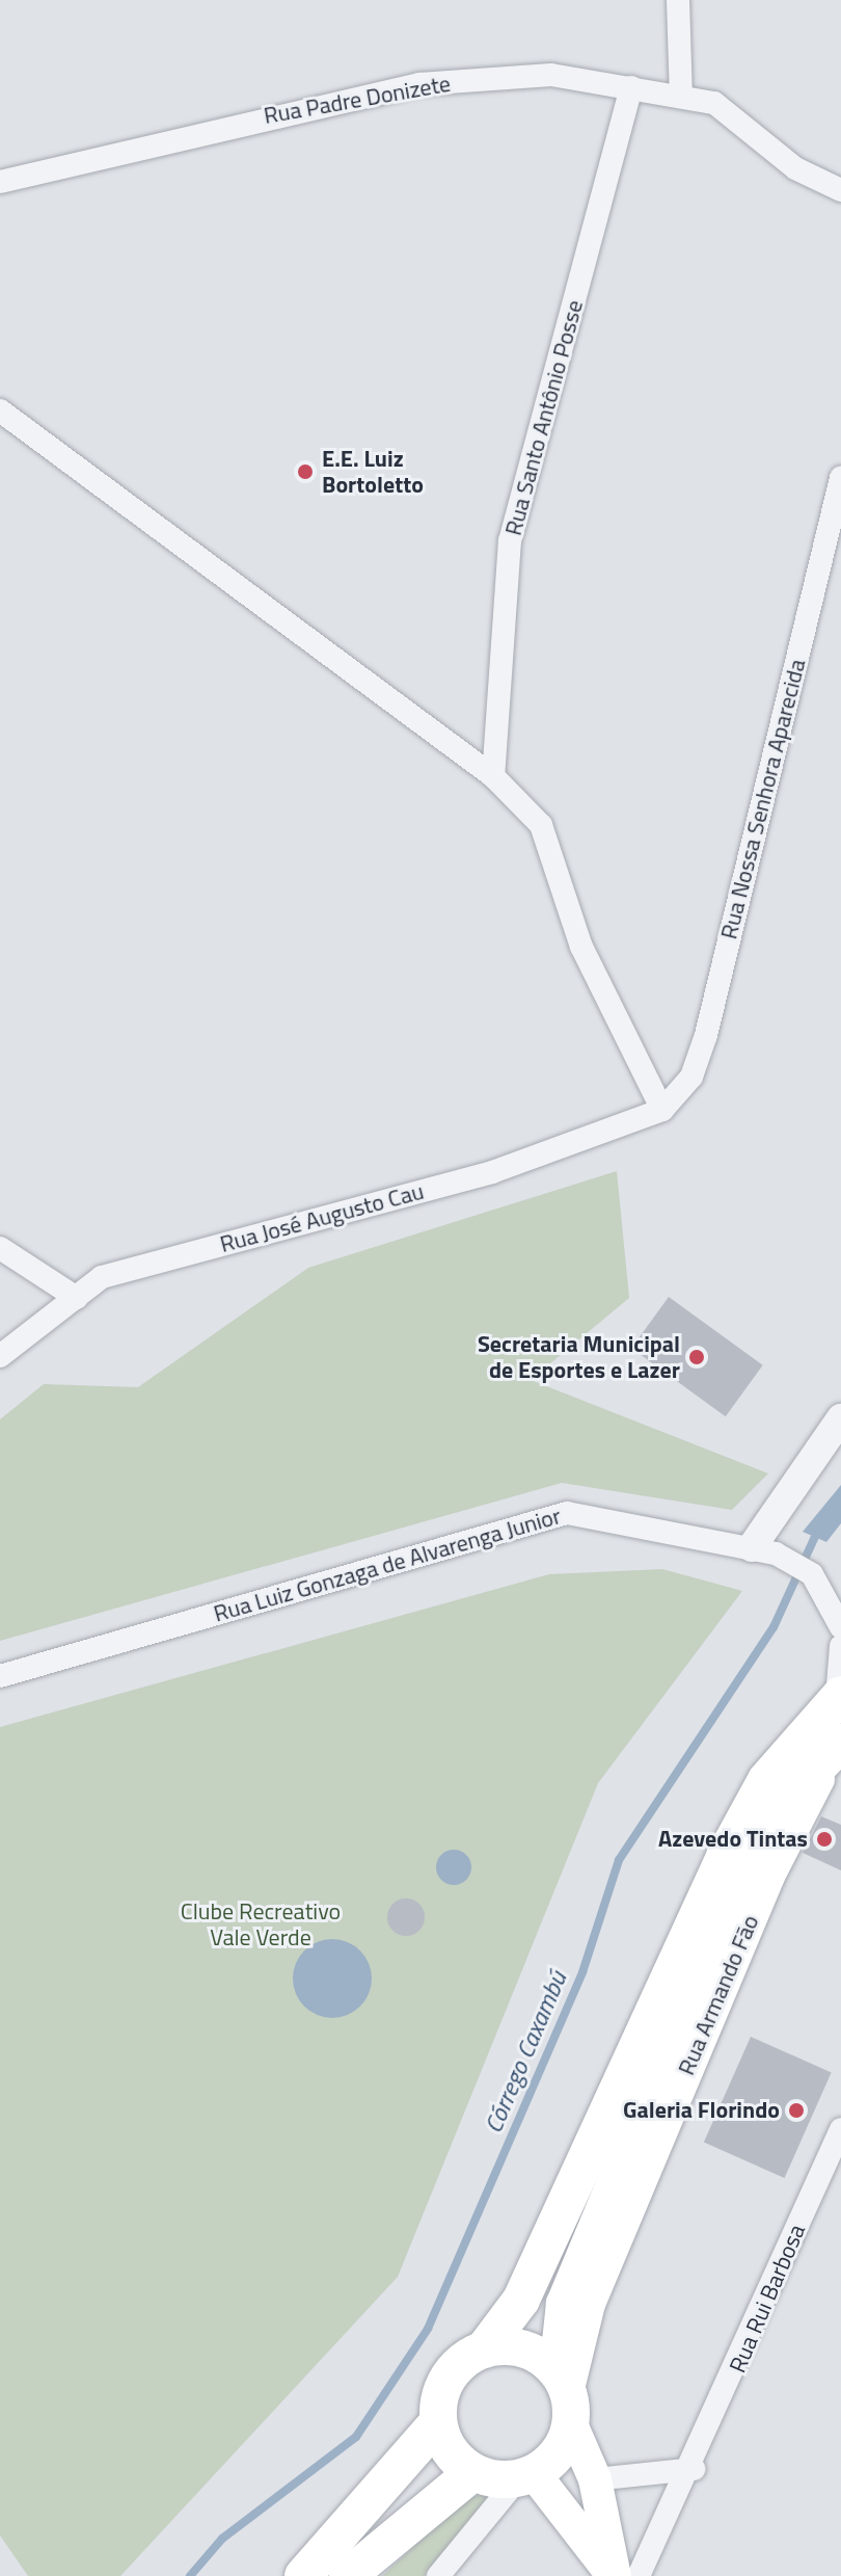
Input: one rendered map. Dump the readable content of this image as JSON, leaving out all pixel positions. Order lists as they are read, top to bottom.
{
  "streets": {
    "street": [
      "Rua Padre Donizete",
      "Rua Santo Antônio Posse",
      "Rua Nossa Senhora Aparecida",
      "Rua José Augusto Cau",
      "Rua Luiz Gonzaga de Alvarenga Junior",
      "Rua Rui Barbosa"
    ]
  },
  "crossings": [
    ["Rua Padre Donizete", "Rua Santo Antônio Posse"],
    ["Rua Nossa Senhora Aparecida", "Rua José Augusto Cau"]
  ],
  "water": ["Córrego Caxambú"],
  "parks": ["Clube Recreativo Vale Verde"],
  "places": [
    "E.E. Luiz Bortoletto",
    "Secretaria Municipal de Esportes e Lazer",
    "Azevedo Tintas",
    "Galeria Florindo"
  ]
}
